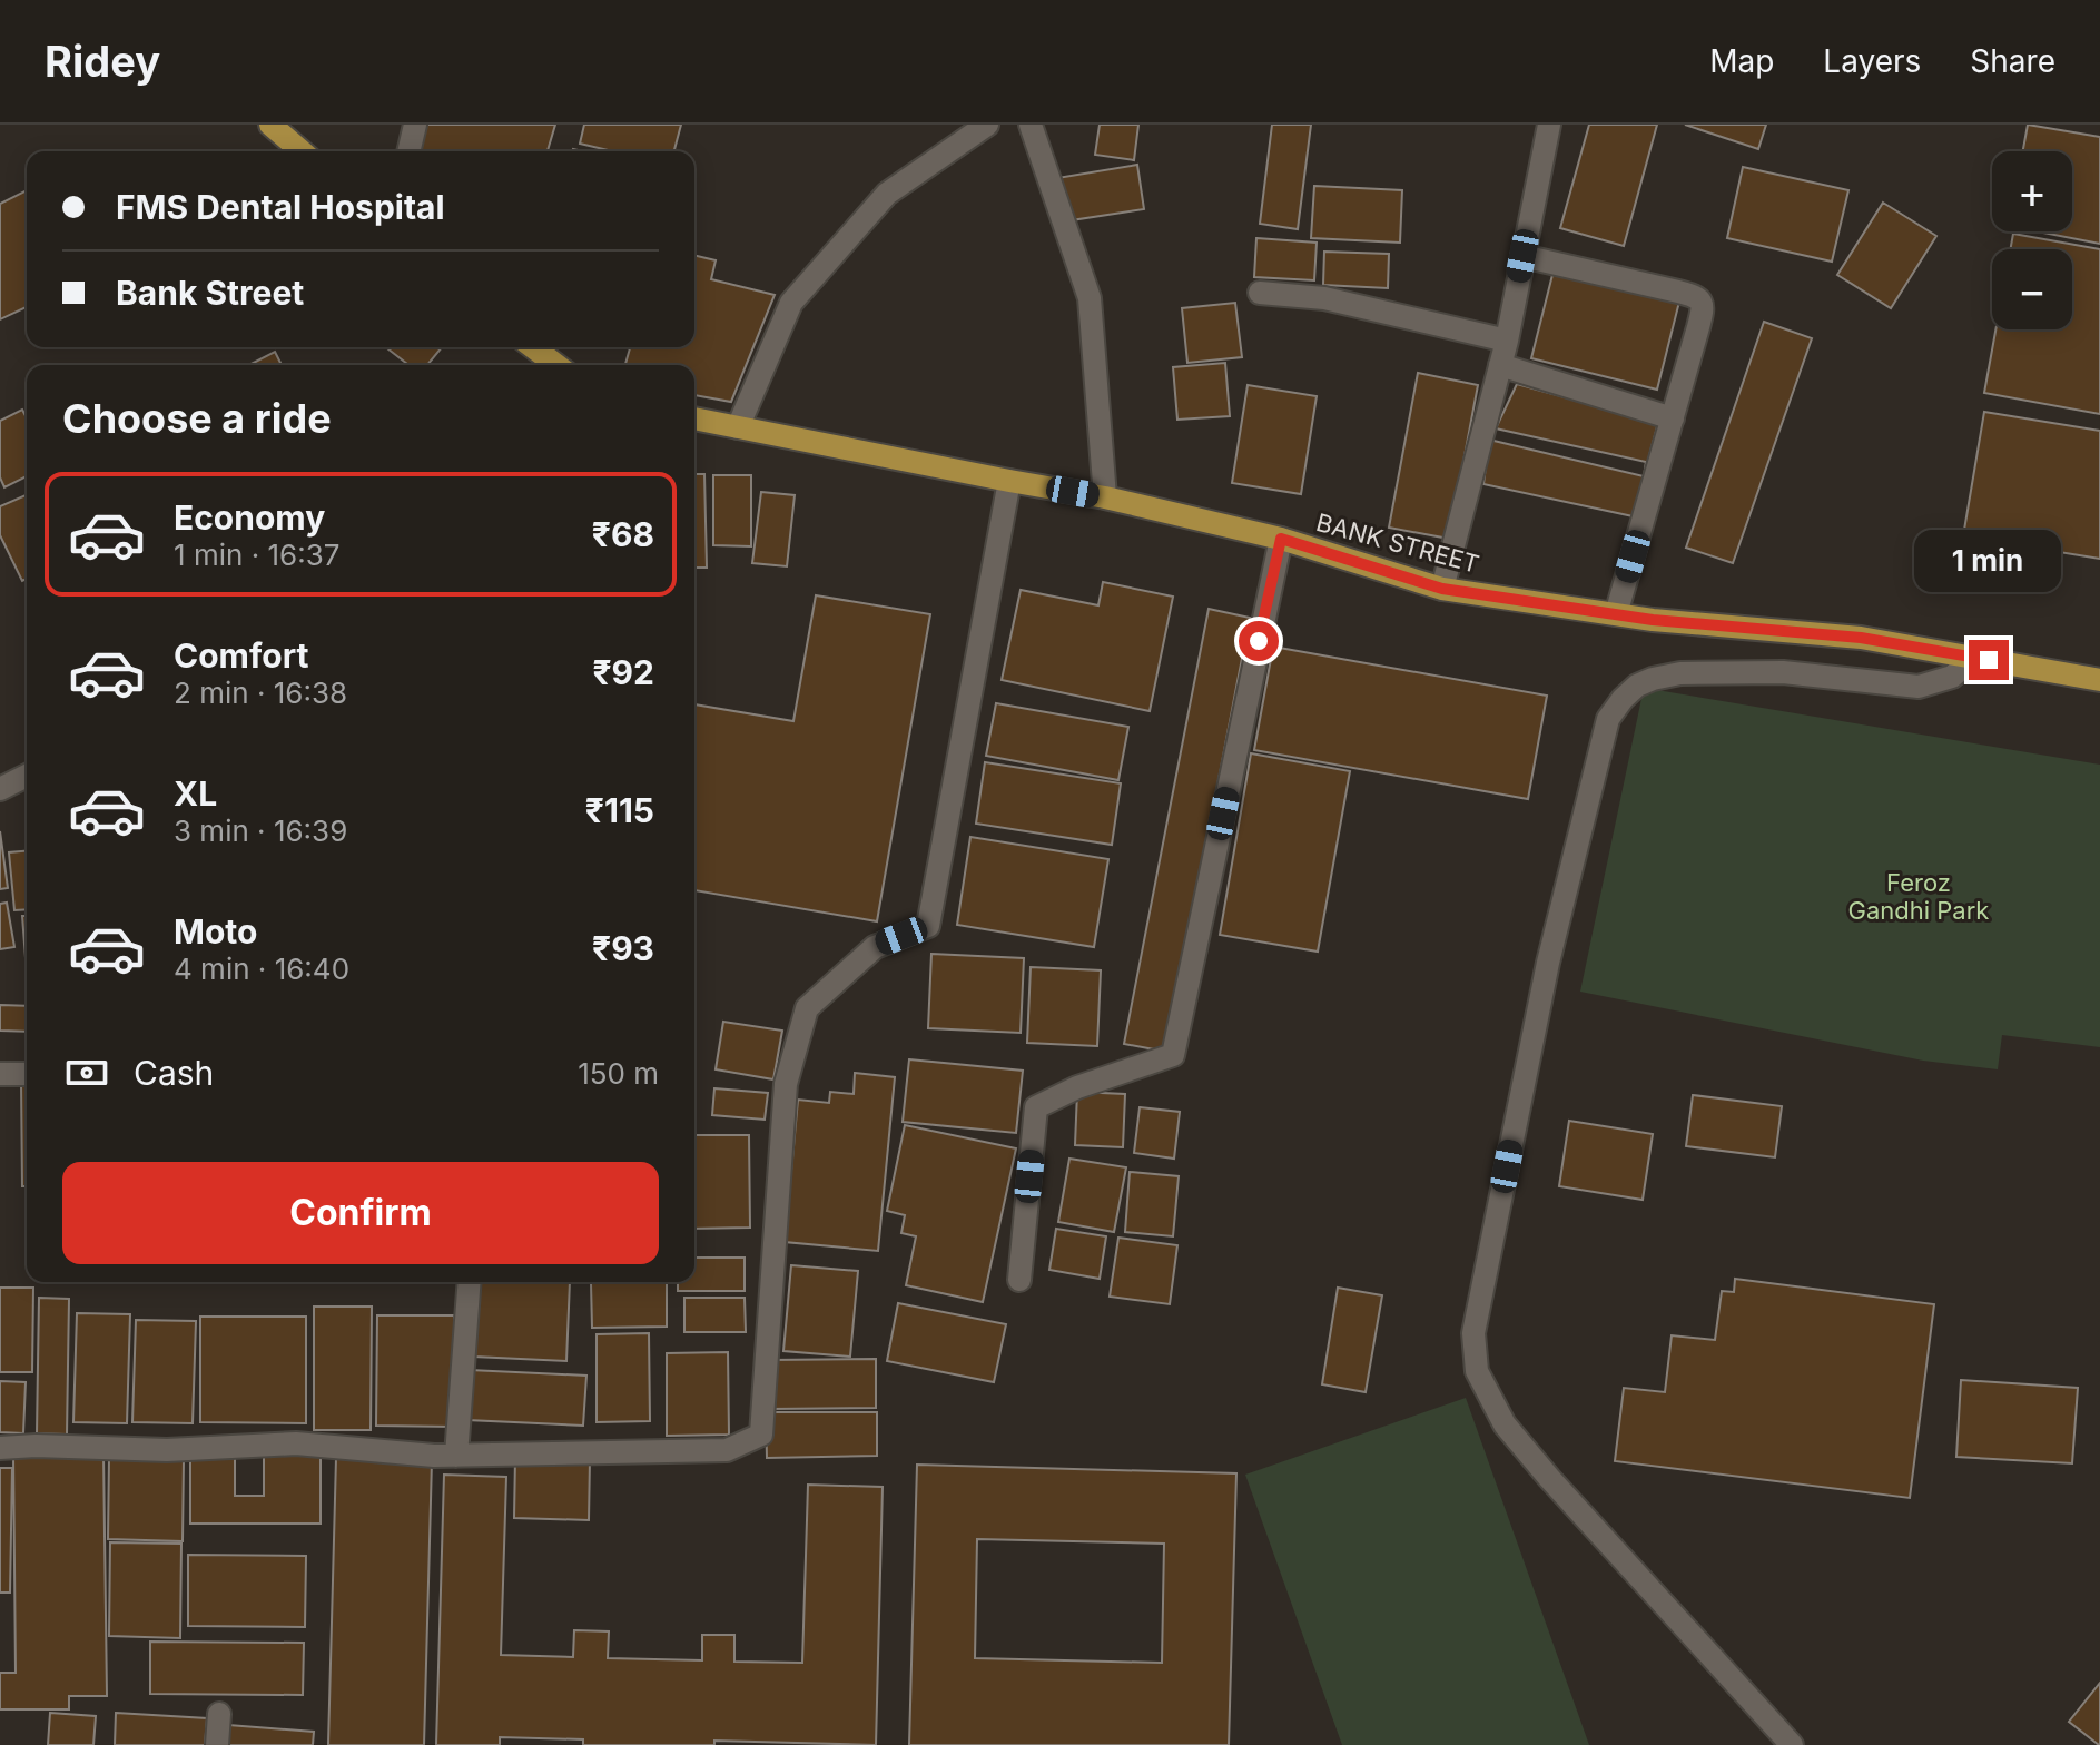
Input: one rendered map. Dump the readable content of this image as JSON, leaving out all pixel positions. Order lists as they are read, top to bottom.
{
  "streets": {
    "main road": ["BANK STREET"]
  },
  "parks": ["Feroz Gandhi Park"],
  "page": {
    "header": "Ridey",
    "nav": ["Map", "Layers", "Share"],
    "map_buttons": ["+", "−"],
    "banner": ["FMS Dental Hospital", "Bank Street"],
    "heading": "Choose a ride",
    "list": [
      {
        "name": "Economy",
        "note": "1 min · 16:37",
        "value": "₹68"
      },
      {
        "name": "Comfort",
        "note": "2 min · 16:38",
        "value": "₹92"
      },
      {
        "name": "XL",
        "note": "3 min · 16:39",
        "value": "₹115"
      },
      {
        "name": "Moto",
        "note": "4 min · 16:40",
        "value": "₹93"
      }
    ],
    "bubble": "1 min",
    "pay": ["Cash", "150 m"],
    "buttons": "Confirm"
  }
}
